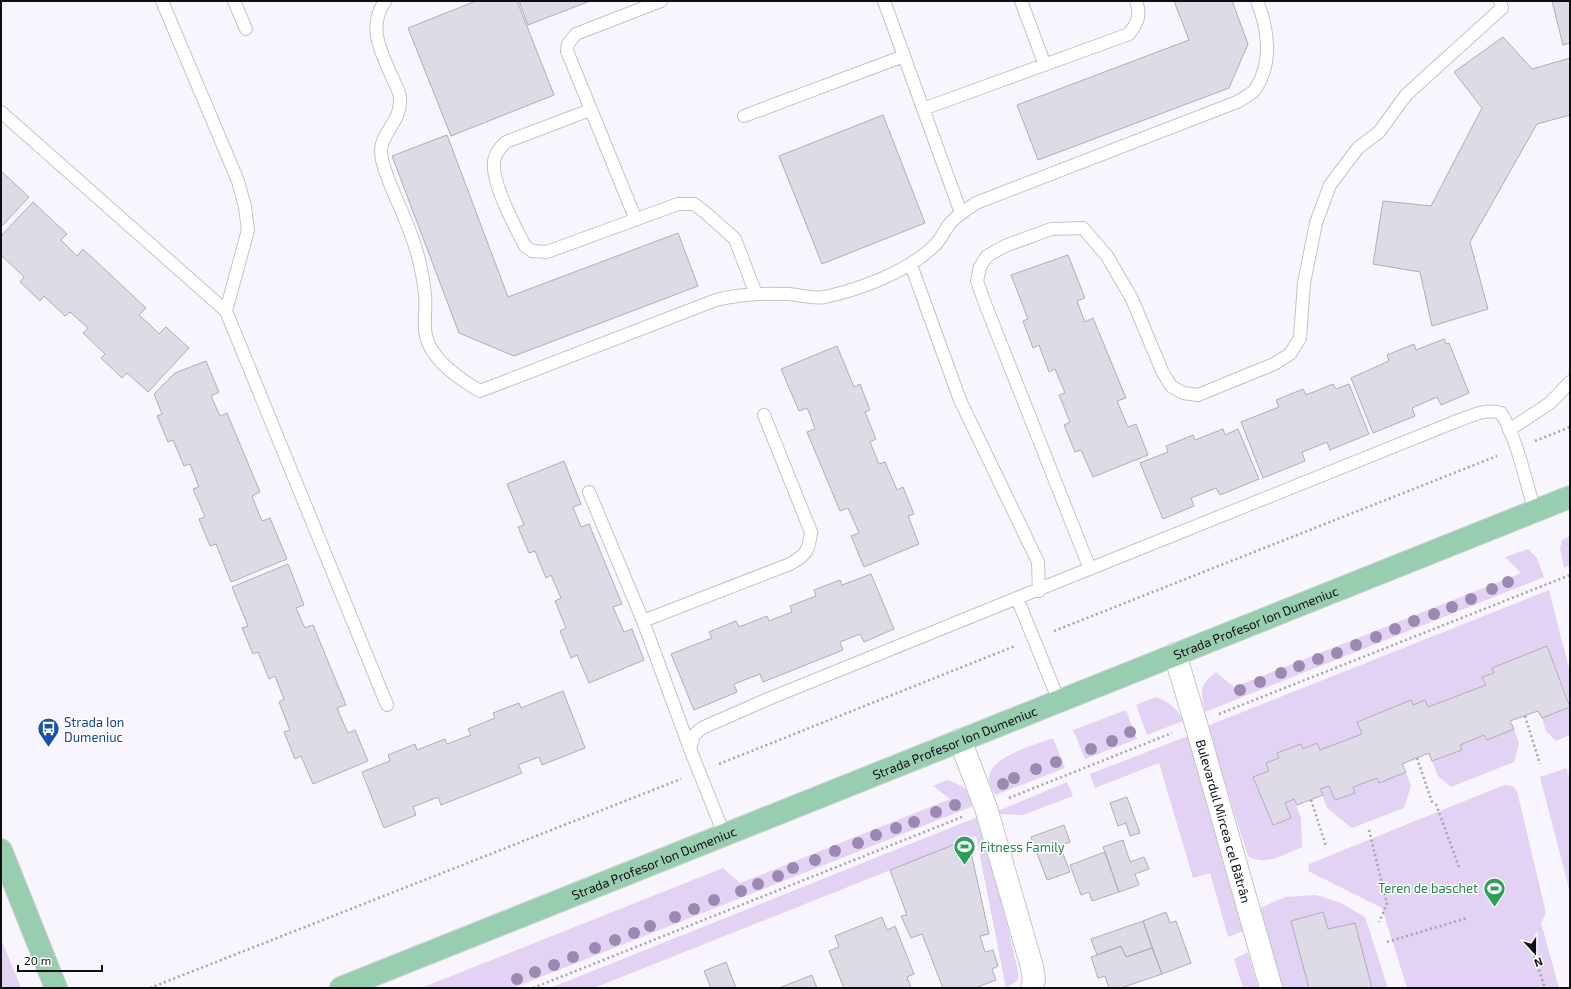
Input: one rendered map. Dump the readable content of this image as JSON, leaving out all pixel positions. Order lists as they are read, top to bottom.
{
  "streets": {
    "main road": ["Strada Profesor Ion Dumeniuc"],
    "street": ["Bulevardul Mircea cel Bătrân"]
  },
  "crossings": [
    ["Strada Profesor Ion Dumeniuc", "Bulevardul Mircea cel Bătrân"]
  ],
  "places": {
    "bus stop": ["Strada Ion Dumeniuc"],
    "sports": ["Fitness Family", "Teren de baschet"]
  },
  "scale_bar": "20 m",
  "north": "bottom"
}
